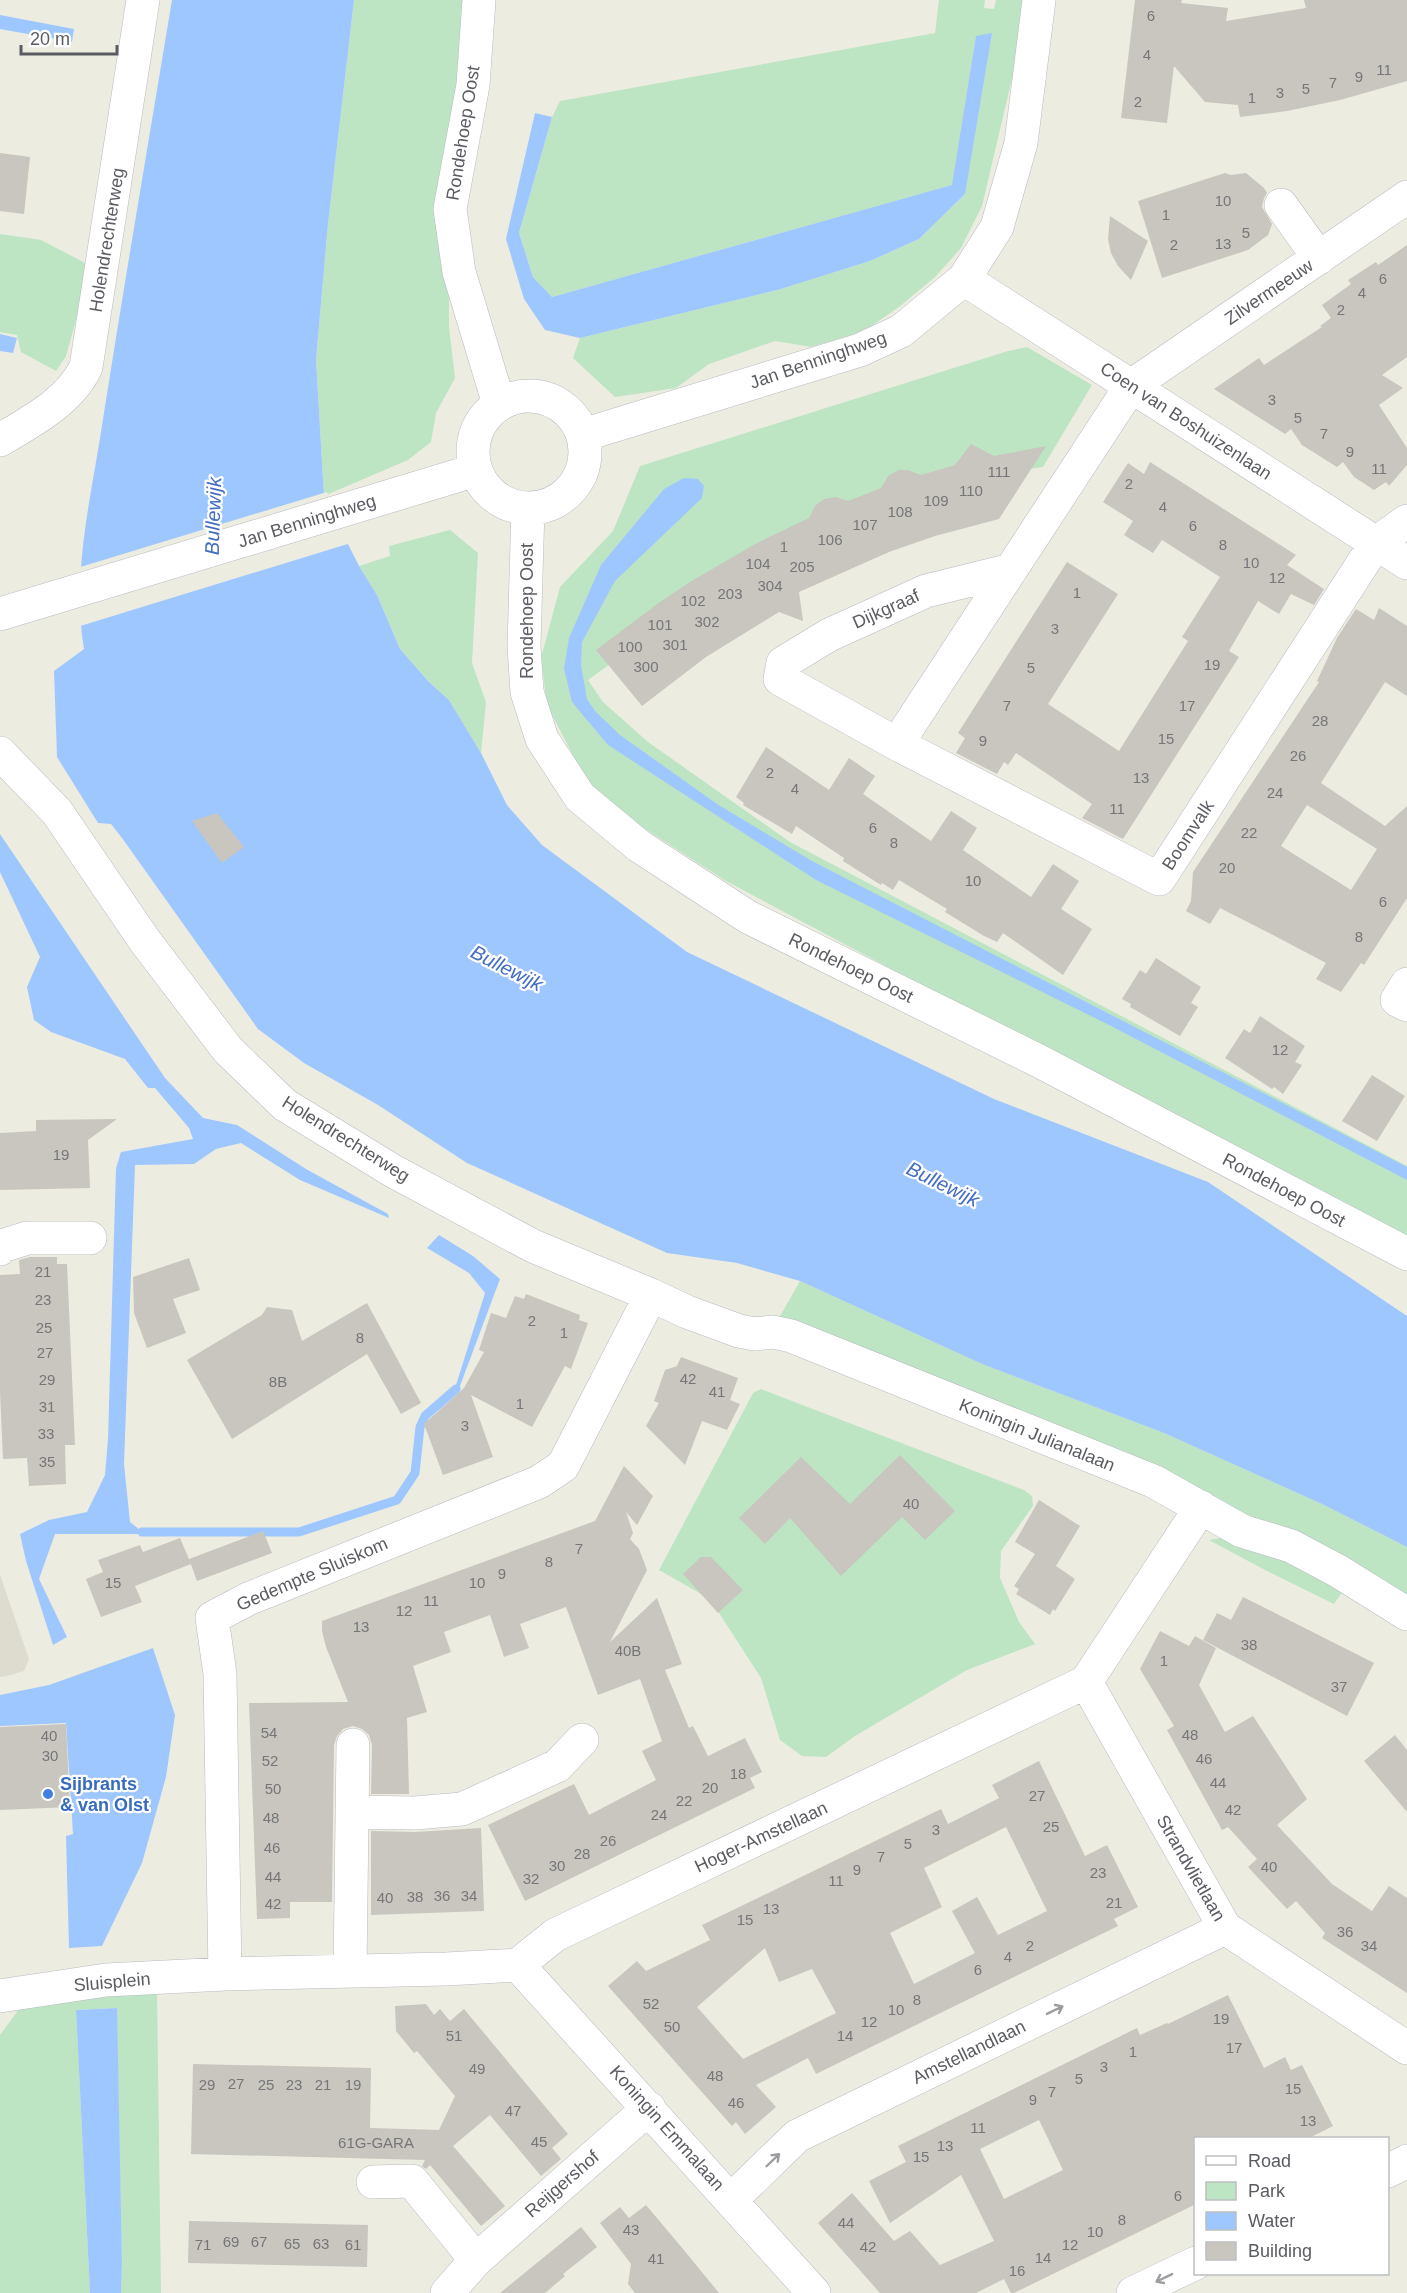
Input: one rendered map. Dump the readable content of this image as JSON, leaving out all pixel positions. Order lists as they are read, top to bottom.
{
  "streets": {
    "street": [
      "Rondehoep Oost",
      "Holendrechterweg",
      "Zilvermeeuw",
      "Jan Benninghweg",
      "Coen van Boshuizenlaan",
      "Dijkgraaf",
      "Boomvalk",
      "Koningin Julianalaan",
      "Gedempte Sluiskom",
      "Hoger-Amstellaan",
      "Strandvlietlaan",
      "Sluisplein",
      "Amstellandlaan",
      "Koningin Emmalaan",
      "Reijgershof"
    ]
  },
  "crossings": [
    ["Rondehoep Oost", "Jan Benninghweg"],
    ["Holendrechterweg", "Koningin Julianalaan"],
    ["Holendrechterweg", "Gedempte Sluiskom"],
    ["Zilvermeeuw", "Coen van Boshuizenlaan"],
    ["Jan Benninghweg", "Coen van Boshuizenlaan"],
    ["Coen van Boshuizenlaan", "Boomvalk"],
    ["Dijkgraaf", "Boomvalk"],
    ["Koningin Julianalaan", "Gedempte Sluiskom"],
    ["Gedempte Sluiskom", "Sluisplein"],
    ["Hoger-Amstellaan", "Strandvlietlaan"],
    ["Hoger-Amstellaan", "Koningin Emmalaan"],
    ["Strandvlietlaan", "Amstellandlaan"],
    ["Amstellandlaan", "Koningin Emmalaan"],
    ["Koningin Emmalaan", "Reijgershof"]
  ],
  "one_way": ["Amstellandlaan"],
  "water": ["Bullewijk"],
  "places": ["Sijbrants & van Olst"],
  "house_numbers": [
    "6",
    "4",
    "11",
    "9",
    "7",
    "5",
    "3",
    "1",
    "2",
    "10",
    "1",
    "5",
    "13",
    "2",
    "6",
    "4",
    "2",
    "3",
    "5",
    "7",
    "9",
    "11",
    "111",
    "2",
    "110",
    "109",
    "4",
    "108",
    "107",
    "6",
    "106",
    "8",
    "1",
    "10",
    "104",
    "205",
    "12",
    "304",
    "1",
    "203",
    "102",
    "302",
    "101",
    "3",
    "301",
    "100",
    "19",
    "300",
    "5",
    "7",
    "17",
    "28",
    "15",
    "9",
    "26",
    "2",
    "13",
    "4",
    "24",
    "11",
    "6",
    "22",
    "8",
    "20",
    "10",
    "6",
    "8",
    "12",
    "19",
    "21",
    "23",
    "2",
    "25",
    "1",
    "8",
    "27",
    "42",
    "29",
    "8B",
    "41",
    "1",
    "31",
    "3",
    "33",
    "35",
    "40",
    "7",
    "8",
    "9",
    "15",
    "10",
    "11",
    "12",
    "13",
    "38",
    "40B",
    "1",
    "37",
    "54",
    "48",
    "40",
    "30",
    "46",
    "52",
    "18",
    "44",
    "20",
    "50",
    "27",
    "22",
    "42",
    "24",
    "48",
    "25",
    "3",
    "26",
    "5",
    "46",
    "28",
    "7",
    "30",
    "40",
    "9",
    "23",
    "44",
    "32",
    "11",
    "36",
    "34",
    "38",
    "40",
    "21",
    "42",
    "13",
    "15",
    "36",
    "2",
    "34",
    "4",
    "6",
    "8",
    "52",
    "10",
    "19",
    "12",
    "50",
    "51",
    "14",
    "17",
    "1",
    "3",
    "49",
    "48",
    "5",
    "27",
    "29",
    "25",
    "23",
    "21",
    "19",
    "15",
    "7",
    "9",
    "46",
    "47",
    "13",
    "11",
    "45",
    "61G-GARA",
    "13",
    "15",
    "6",
    "8",
    "44",
    "43",
    "10",
    "69",
    "67",
    "65",
    "63",
    "71",
    "61",
    "12",
    "42",
    "14",
    "41",
    "16"
  ],
  "legend": [
    "Road",
    "Park",
    "Water",
    "Building"
  ],
  "scale_bar": "20 m"
}
